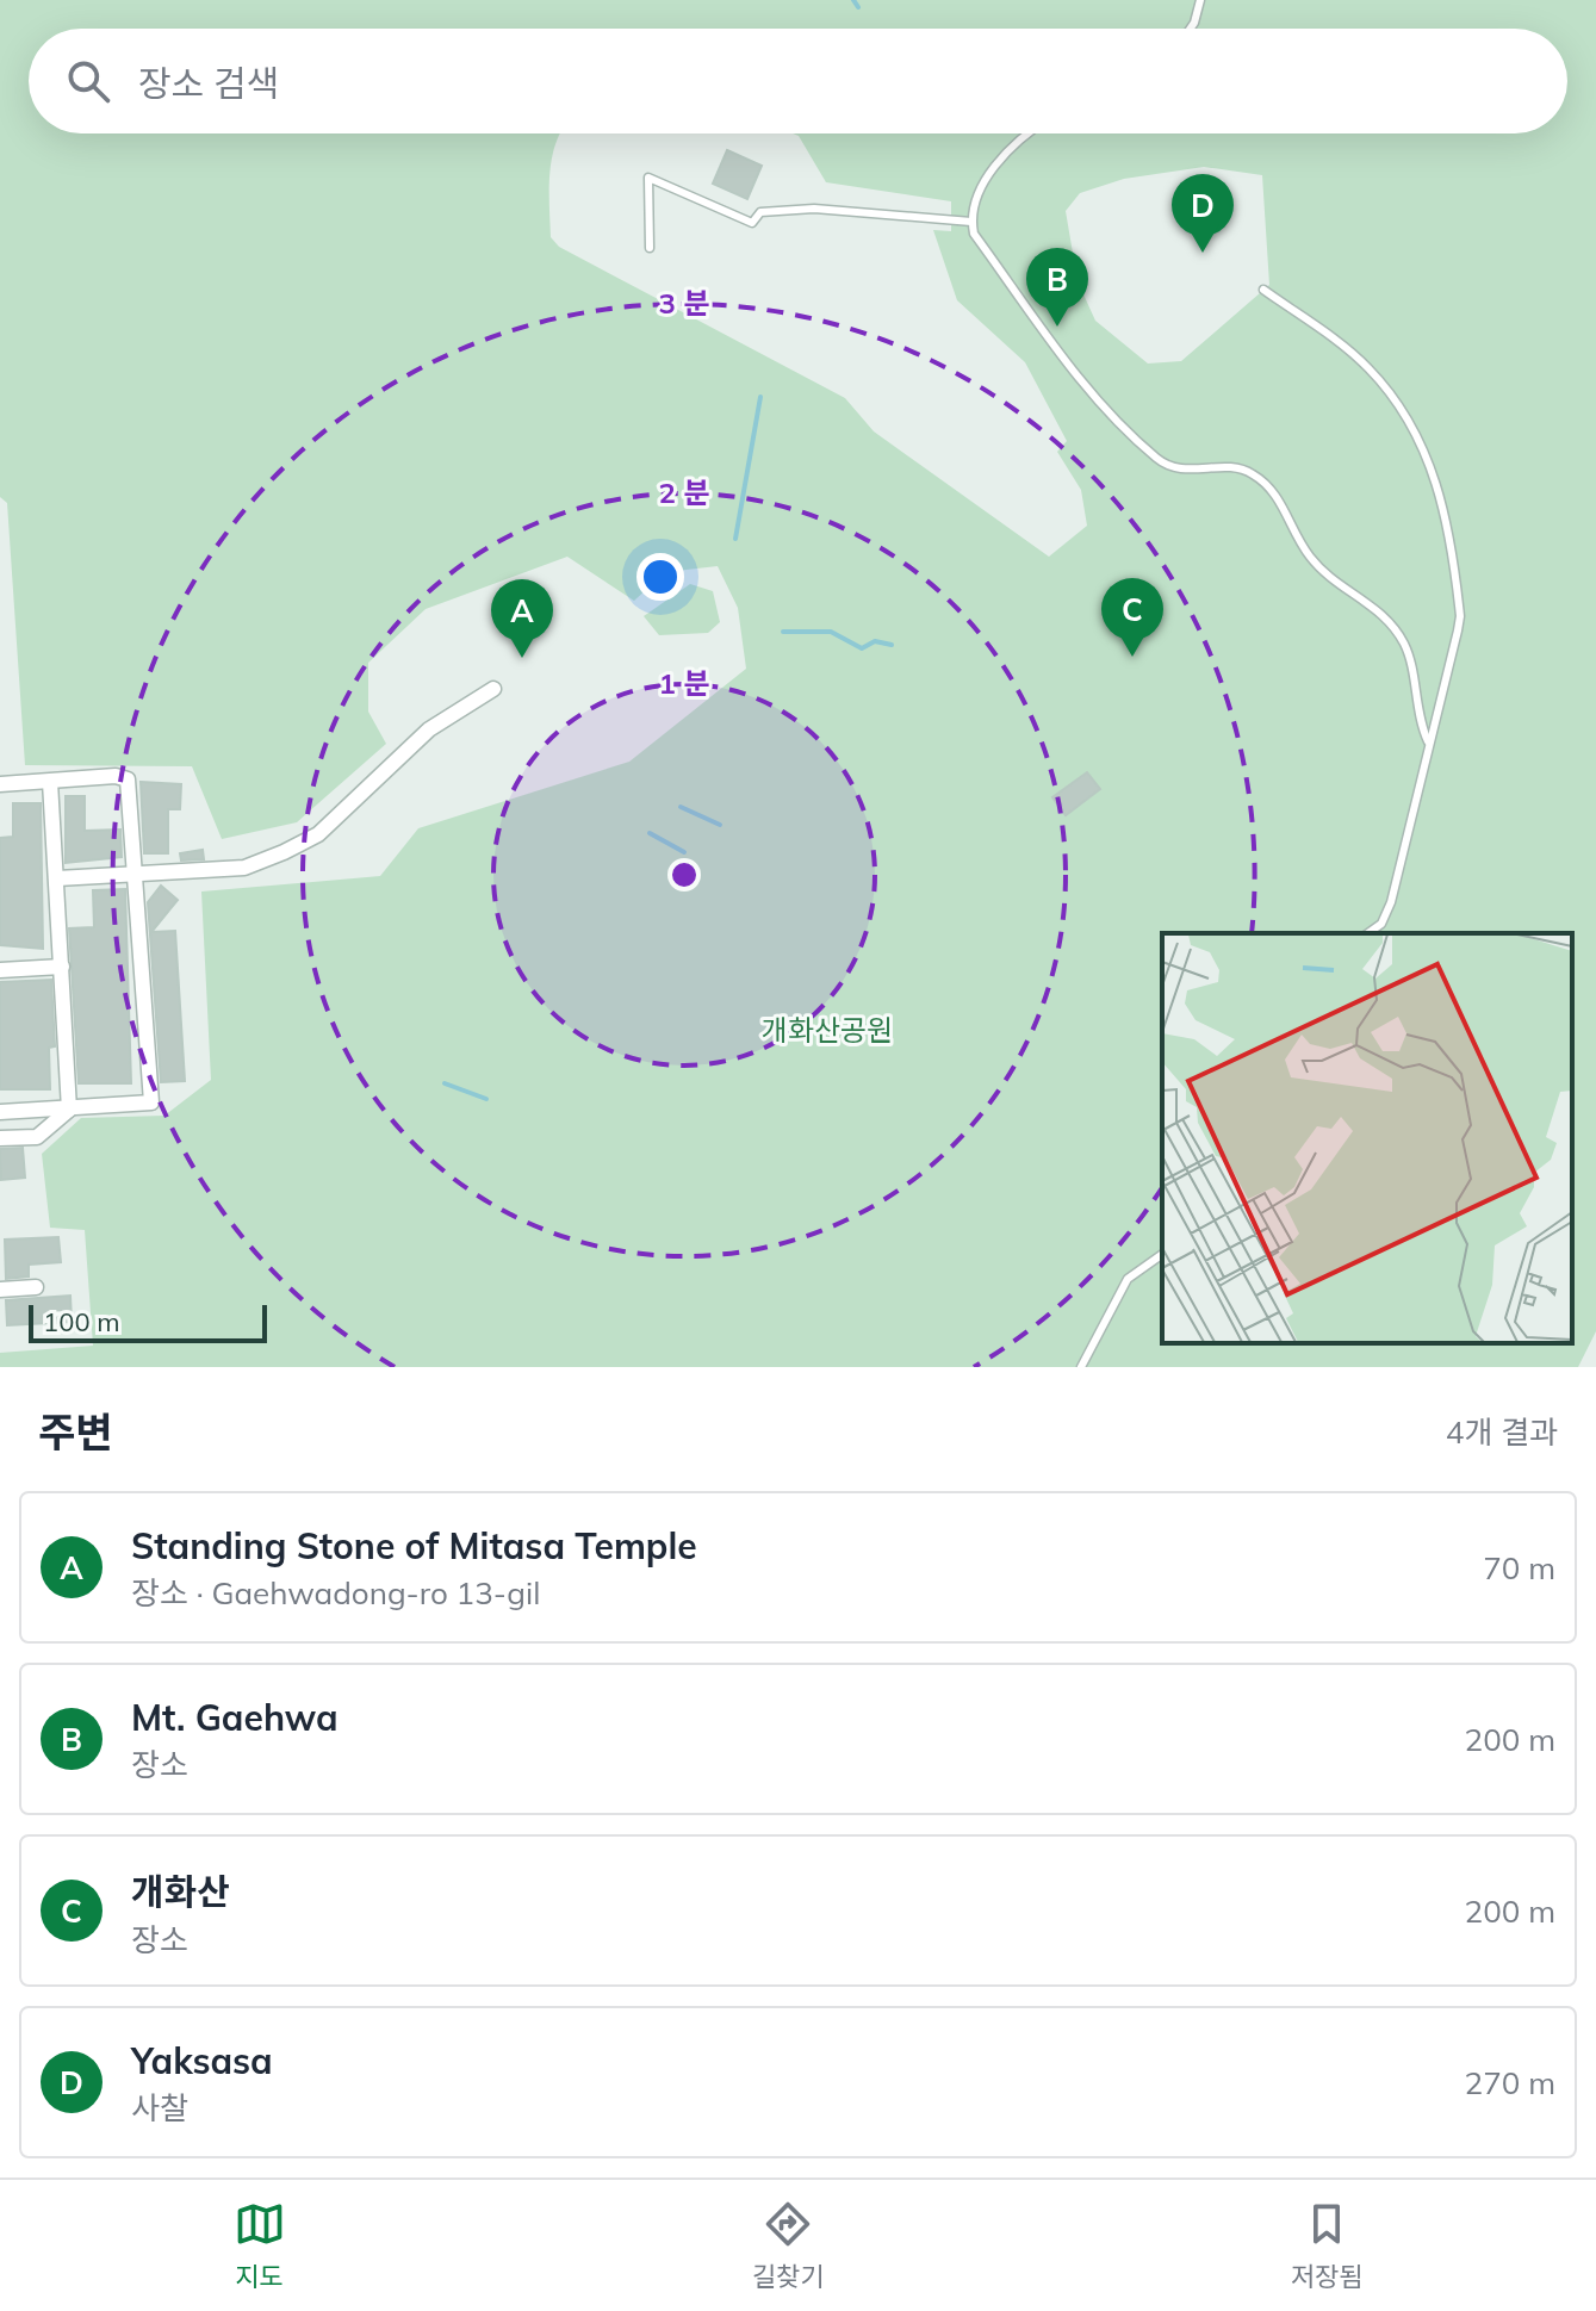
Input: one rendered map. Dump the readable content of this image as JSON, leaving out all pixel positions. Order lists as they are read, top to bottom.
{
  "parks": ["개화산공원"],
  "scale_bar": "100 m",
  "page": {
    "search": "장소 검색",
    "pins": [
      "D",
      "B",
      "C",
      "A"
    ],
    "scale": "100 m",
    "heading": ["주변", "4개 결과"],
    "list": [
      {
        "mark": "A",
        "name": "Standing Stone of Mitasa Temple",
        "note": "장소 · Gaehwadong-ro 13-gil",
        "value": "70 m"
      },
      {
        "mark": "B",
        "name": "Mt. Gaehwa",
        "note": "장소",
        "value": "200 m"
      },
      {
        "mark": "C",
        "name": "개화산",
        "note": "장소",
        "value": "200 m"
      },
      {
        "mark": "D",
        "name": "Yaksasa",
        "note": "사찰",
        "value": "270 m"
      }
    ],
    "nav": ["지도", "길찾기", "저장됨"]
  },
  "rings": ["3 분", "2 분", "1 분"]
}
